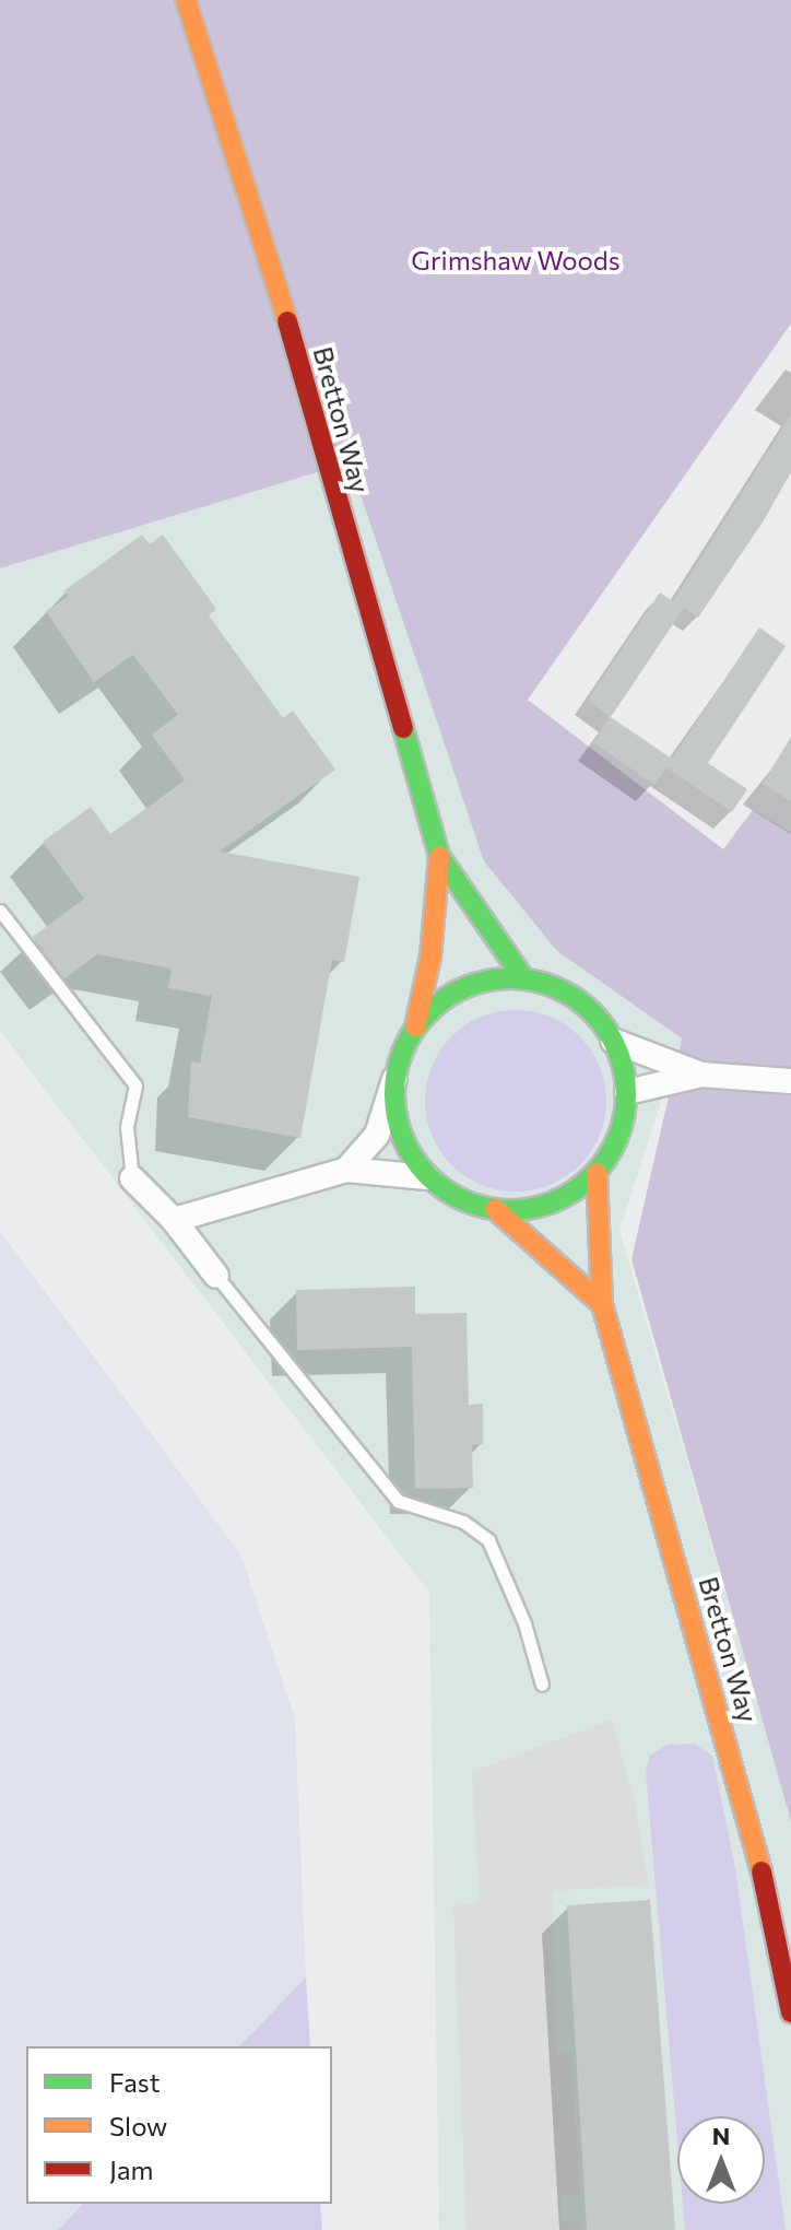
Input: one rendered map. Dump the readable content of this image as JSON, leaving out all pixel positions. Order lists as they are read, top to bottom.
{
  "streets": {
    "street": ["Bretton Way"]
  },
  "parks": ["Grimshaw Woods"],
  "legend": ["Fast", "Slow", "Jam"],
  "north": "top"
}
